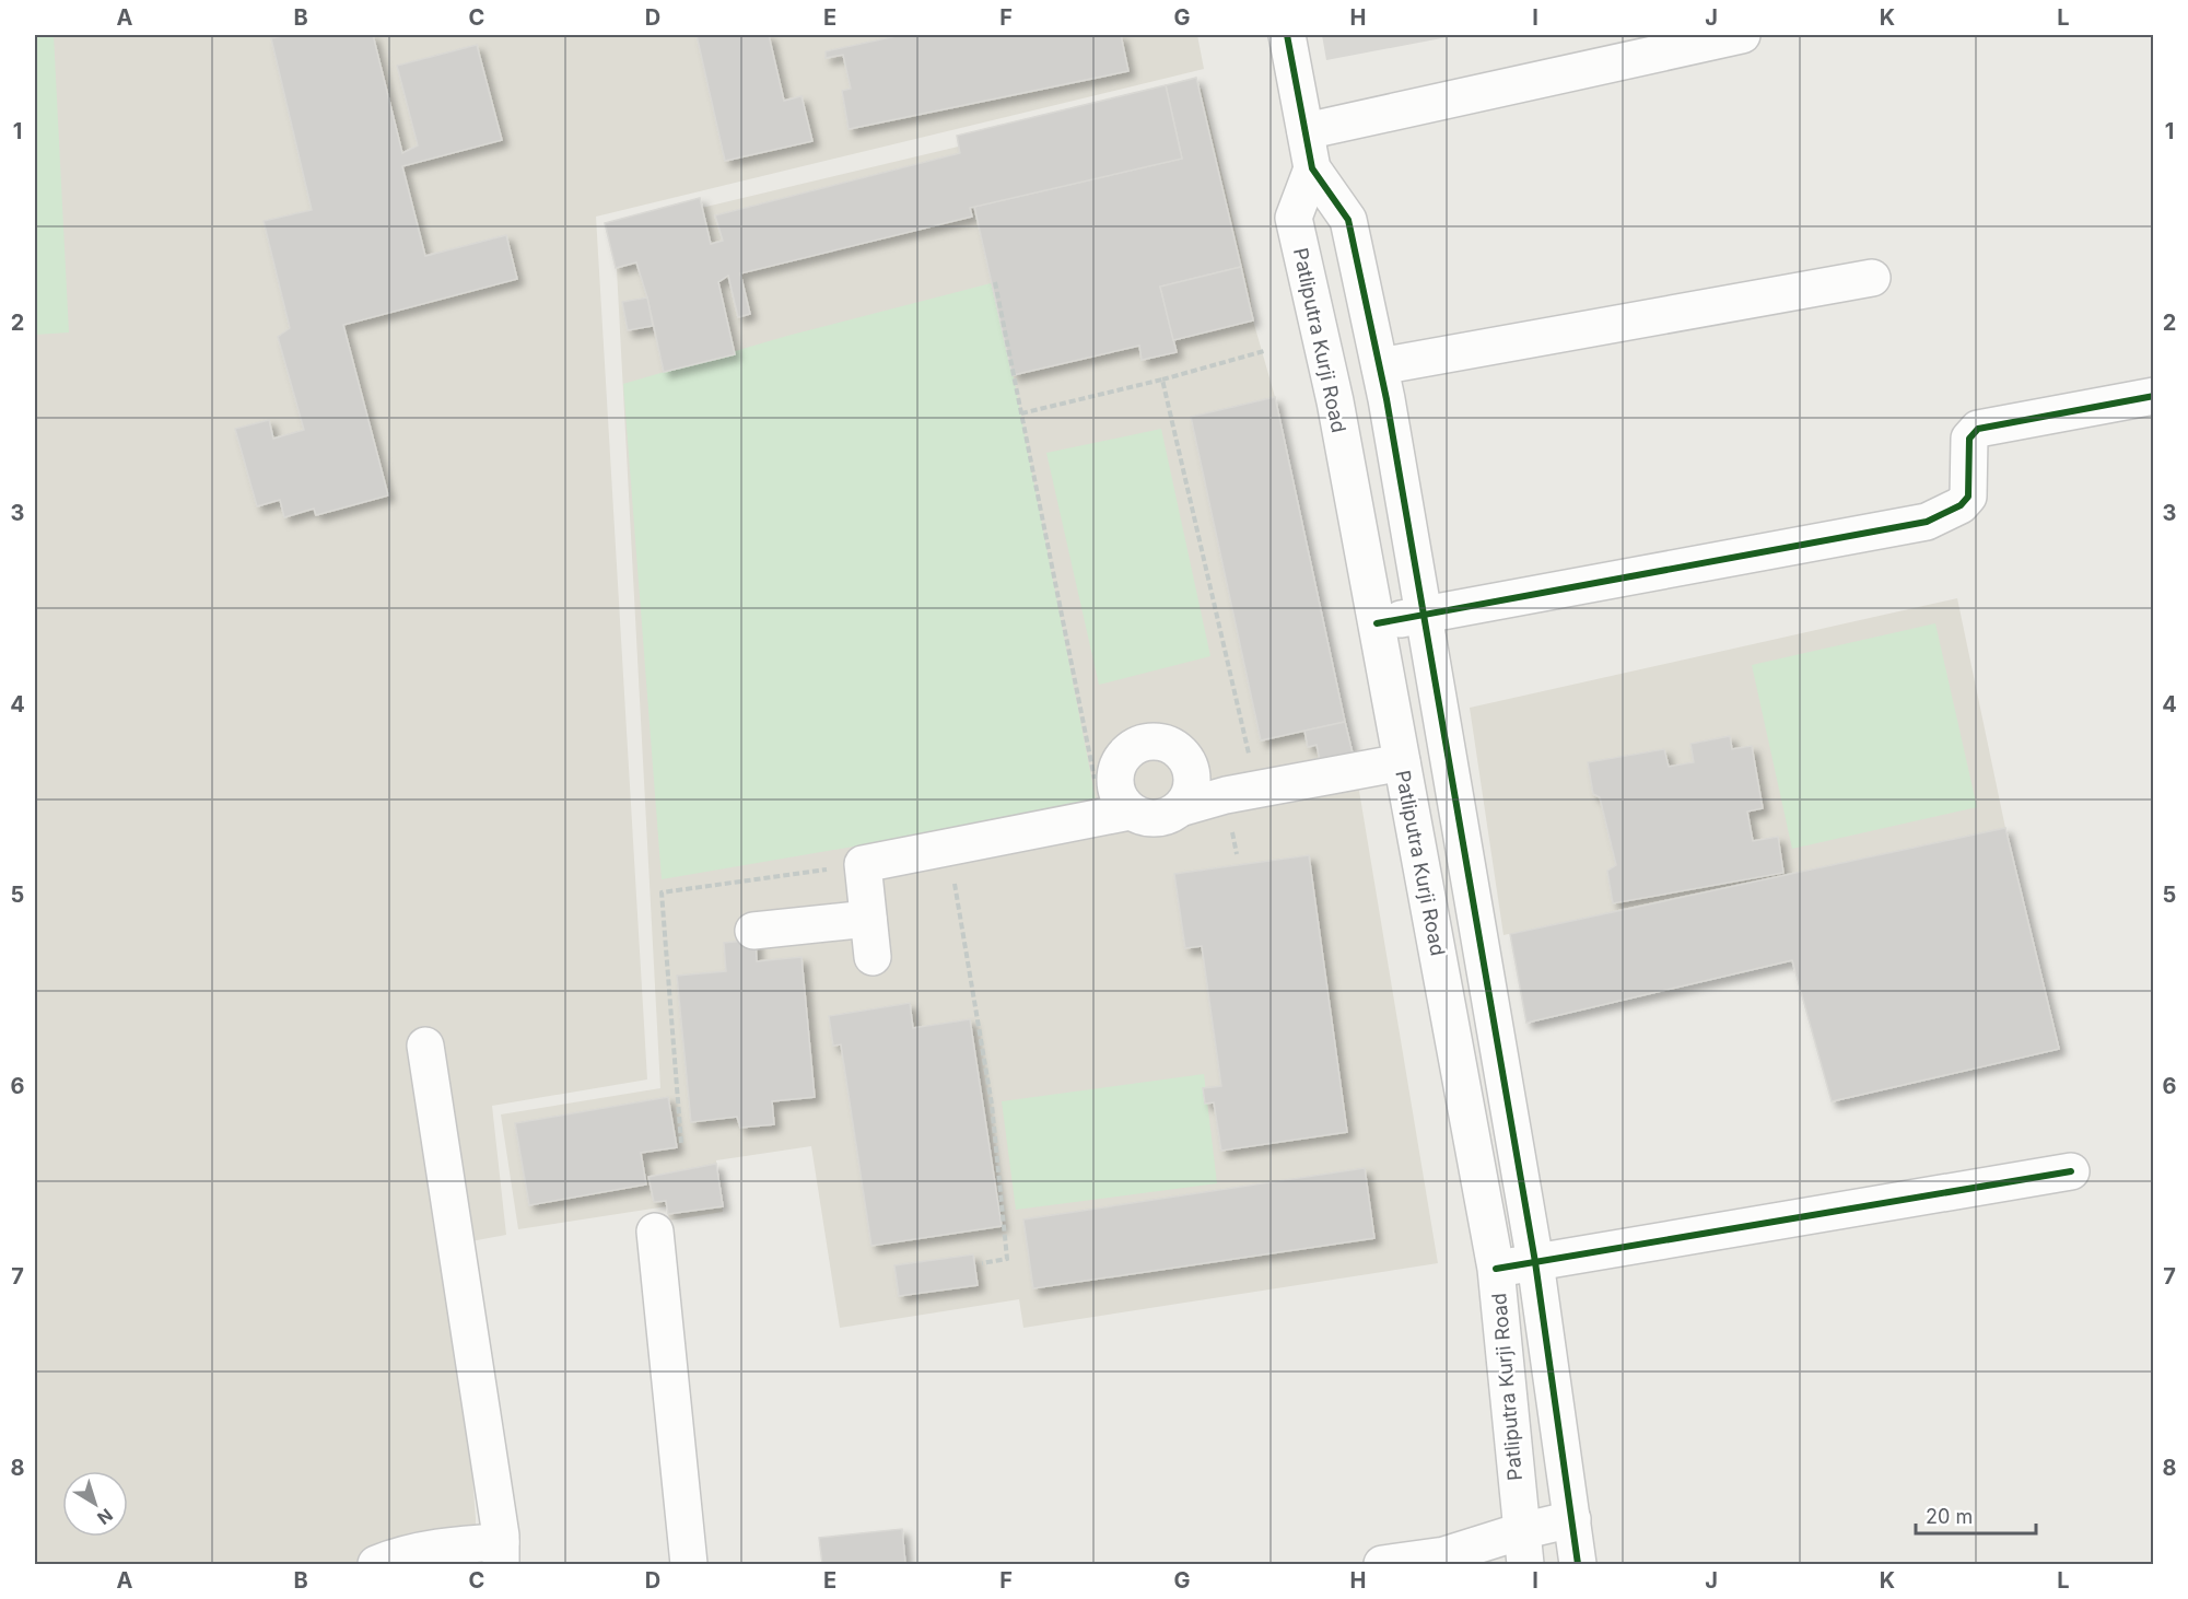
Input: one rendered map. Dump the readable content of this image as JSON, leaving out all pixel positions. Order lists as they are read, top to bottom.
{
  "streets": {
    "street": ["Patliputra Kurji Road"]
  },
  "scale_bar": "20 m",
  "north": "bottom right",
  "grid": {
    "columns": [
      "A",
      "B",
      "C",
      "D",
      "E",
      "F",
      "G",
      "H",
      "I",
      "J",
      "K",
      "L"
    ],
    "rows": [
      "1",
      "2",
      "3",
      "4",
      "5",
      "6",
      "7",
      "8"
    ]
  }
}
